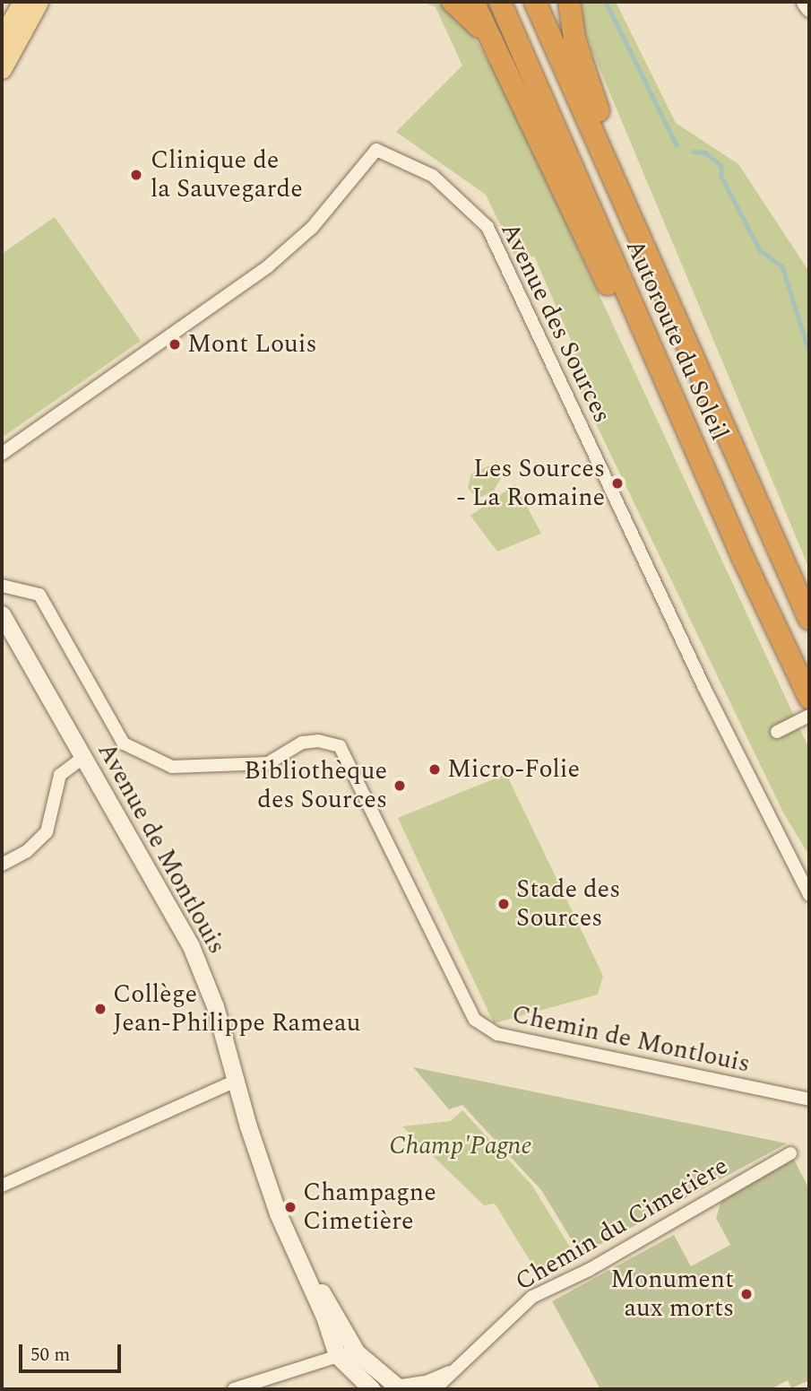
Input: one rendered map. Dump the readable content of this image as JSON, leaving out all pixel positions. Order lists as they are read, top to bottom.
{
  "streets": {
    "highway": ["Autoroute du Soleil"],
    "street": [
      "Avenue des Sources",
      "Avenue de Montlouis",
      "Chemin de Montlouis",
      "Chemin du Cimetière"
    ]
  },
  "crossings": [
    ["Avenue de Montlouis", "Chemin du Cimetière"]
  ],
  "parks": ["Champ'Pagne"],
  "places": [
    "Clinique de la Sauvegarde",
    "Mont Louis",
    "Les Sources - La Romaine",
    "Micro-Folie",
    "Bibliothèque des Sources",
    "Stade des Sources",
    "Collège Jean-Philippe Rameau",
    "Champagne Cimetière",
    "Monument aux morts"
  ],
  "scale_bar": "50 m"
}
